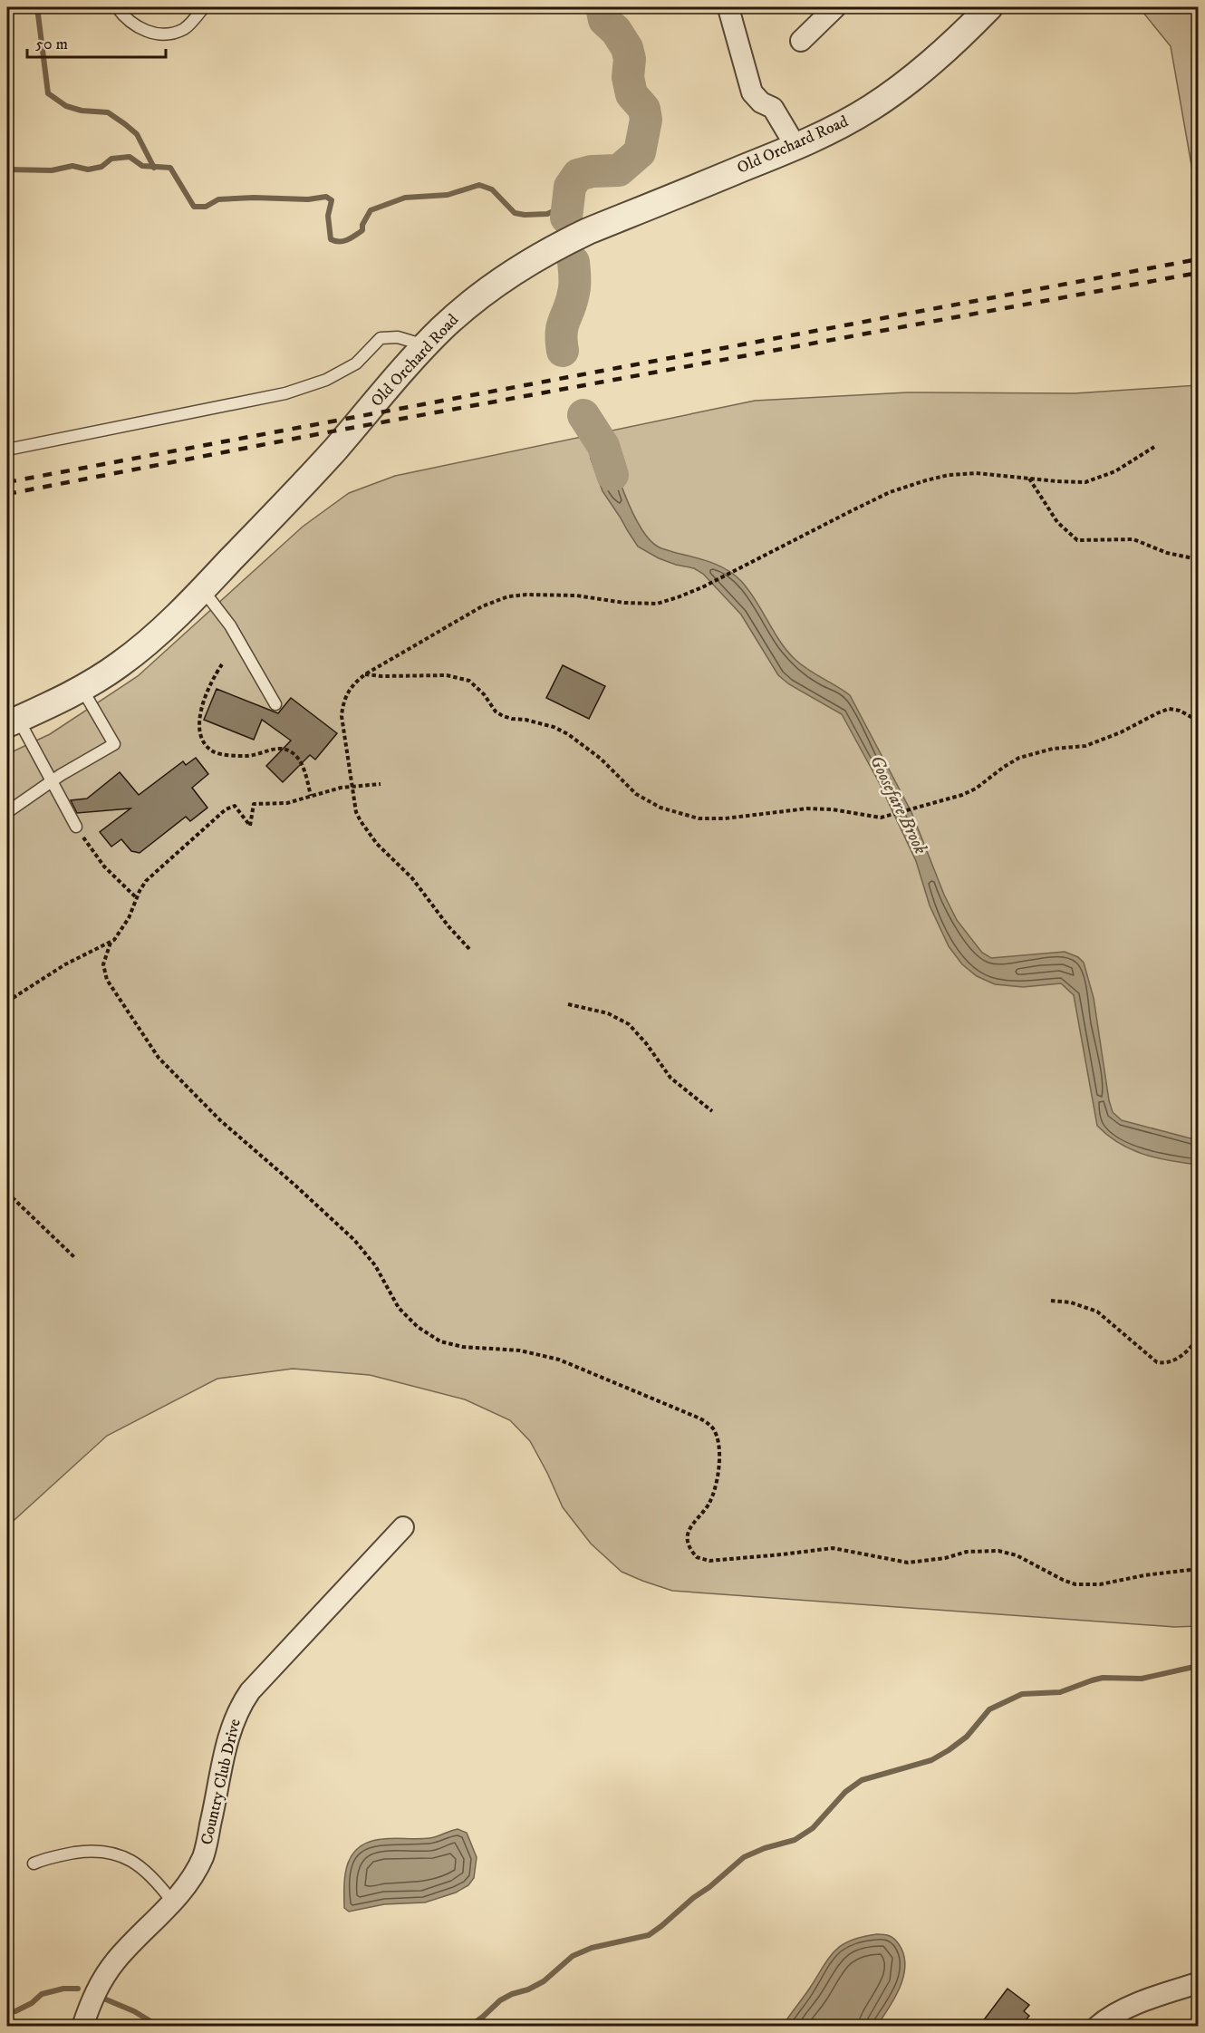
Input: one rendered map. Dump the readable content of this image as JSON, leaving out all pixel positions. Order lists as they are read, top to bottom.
{
  "streets": {
    "street": ["Old Orchard Road", "Country Club Drive"]
  },
  "water": ["Goosefare Brook"],
  "scale_bar": "50 m"
}
